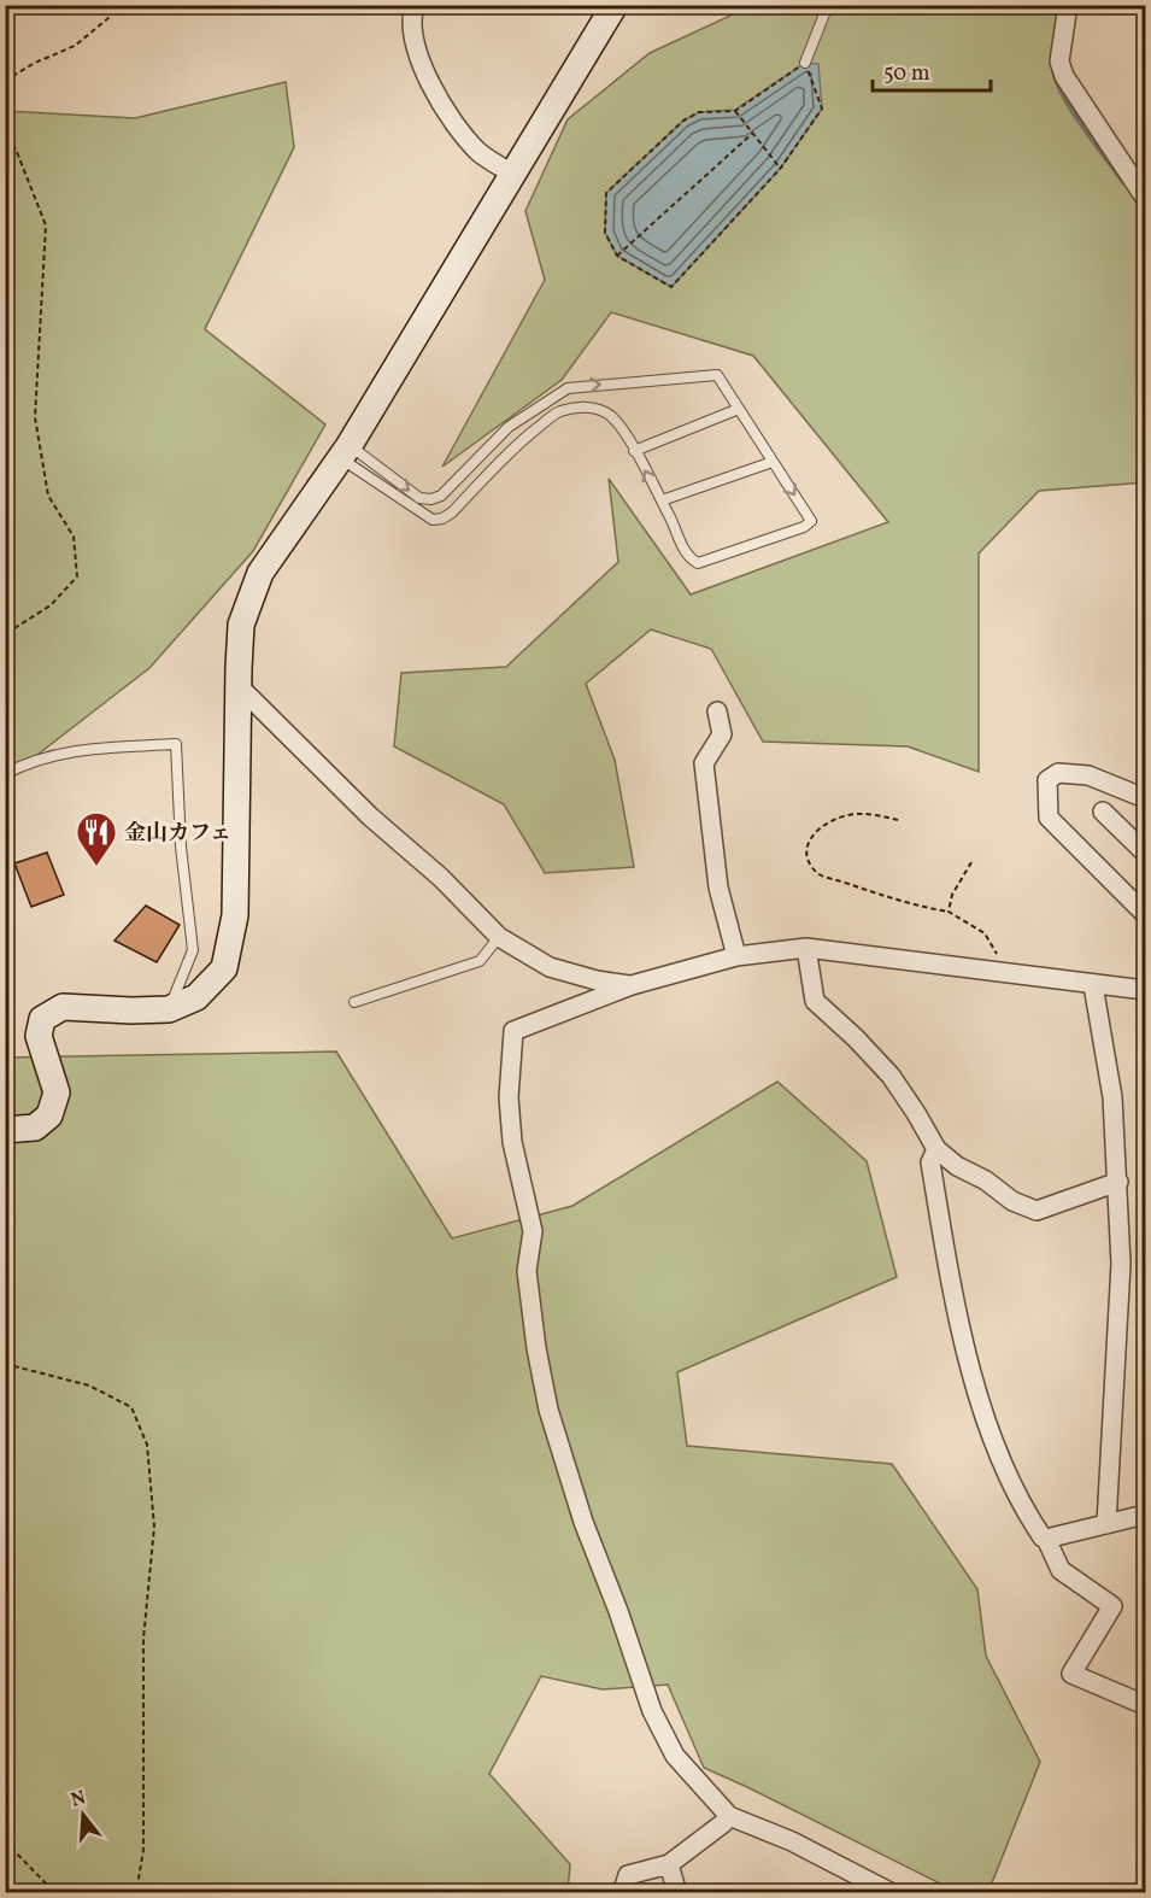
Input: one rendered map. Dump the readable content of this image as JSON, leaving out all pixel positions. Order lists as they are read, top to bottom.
{
  "places": {
    "restaurant": ["金山カフェ"]
  },
  "scale_bar": "50 m",
  "north": "top"
}
